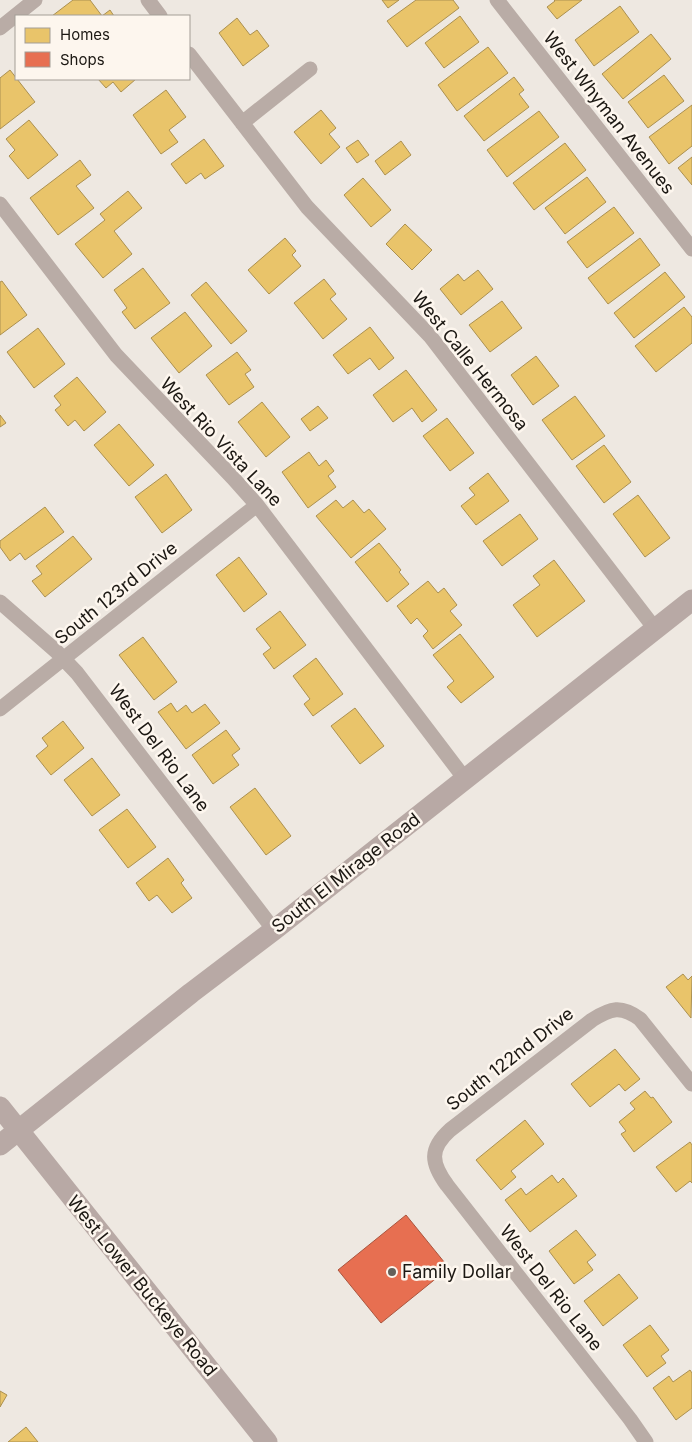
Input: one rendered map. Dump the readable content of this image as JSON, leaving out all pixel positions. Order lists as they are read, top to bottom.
{
  "streets": {
    "main road": ["South El Mirage Road", "West Lower Buckeye Road"],
    "street": [
      "West Whyman Avenues",
      "West Calle Hermosa",
      "West Rio Vista Lane",
      "South 123rd Drive",
      "West Del Rio Lane",
      "South 122nd Drive"
    ]
  },
  "crossings": [
    ["West Calle Hermosa", "South El Mirage Road"],
    ["West Rio Vista Lane", "South 123rd Drive"],
    ["West Rio Vista Lane", "South El Mirage Road"],
    ["South 123rd Drive", "West Del Rio Lane"],
    ["West Del Rio Lane", "South El Mirage Road"],
    ["West Del Rio Lane", "South 122nd Drive"],
    ["South El Mirage Road", "West Lower Buckeye Road"]
  ],
  "places": ["Family Dollar"],
  "legend": ["Homes", "Shops"]
}
